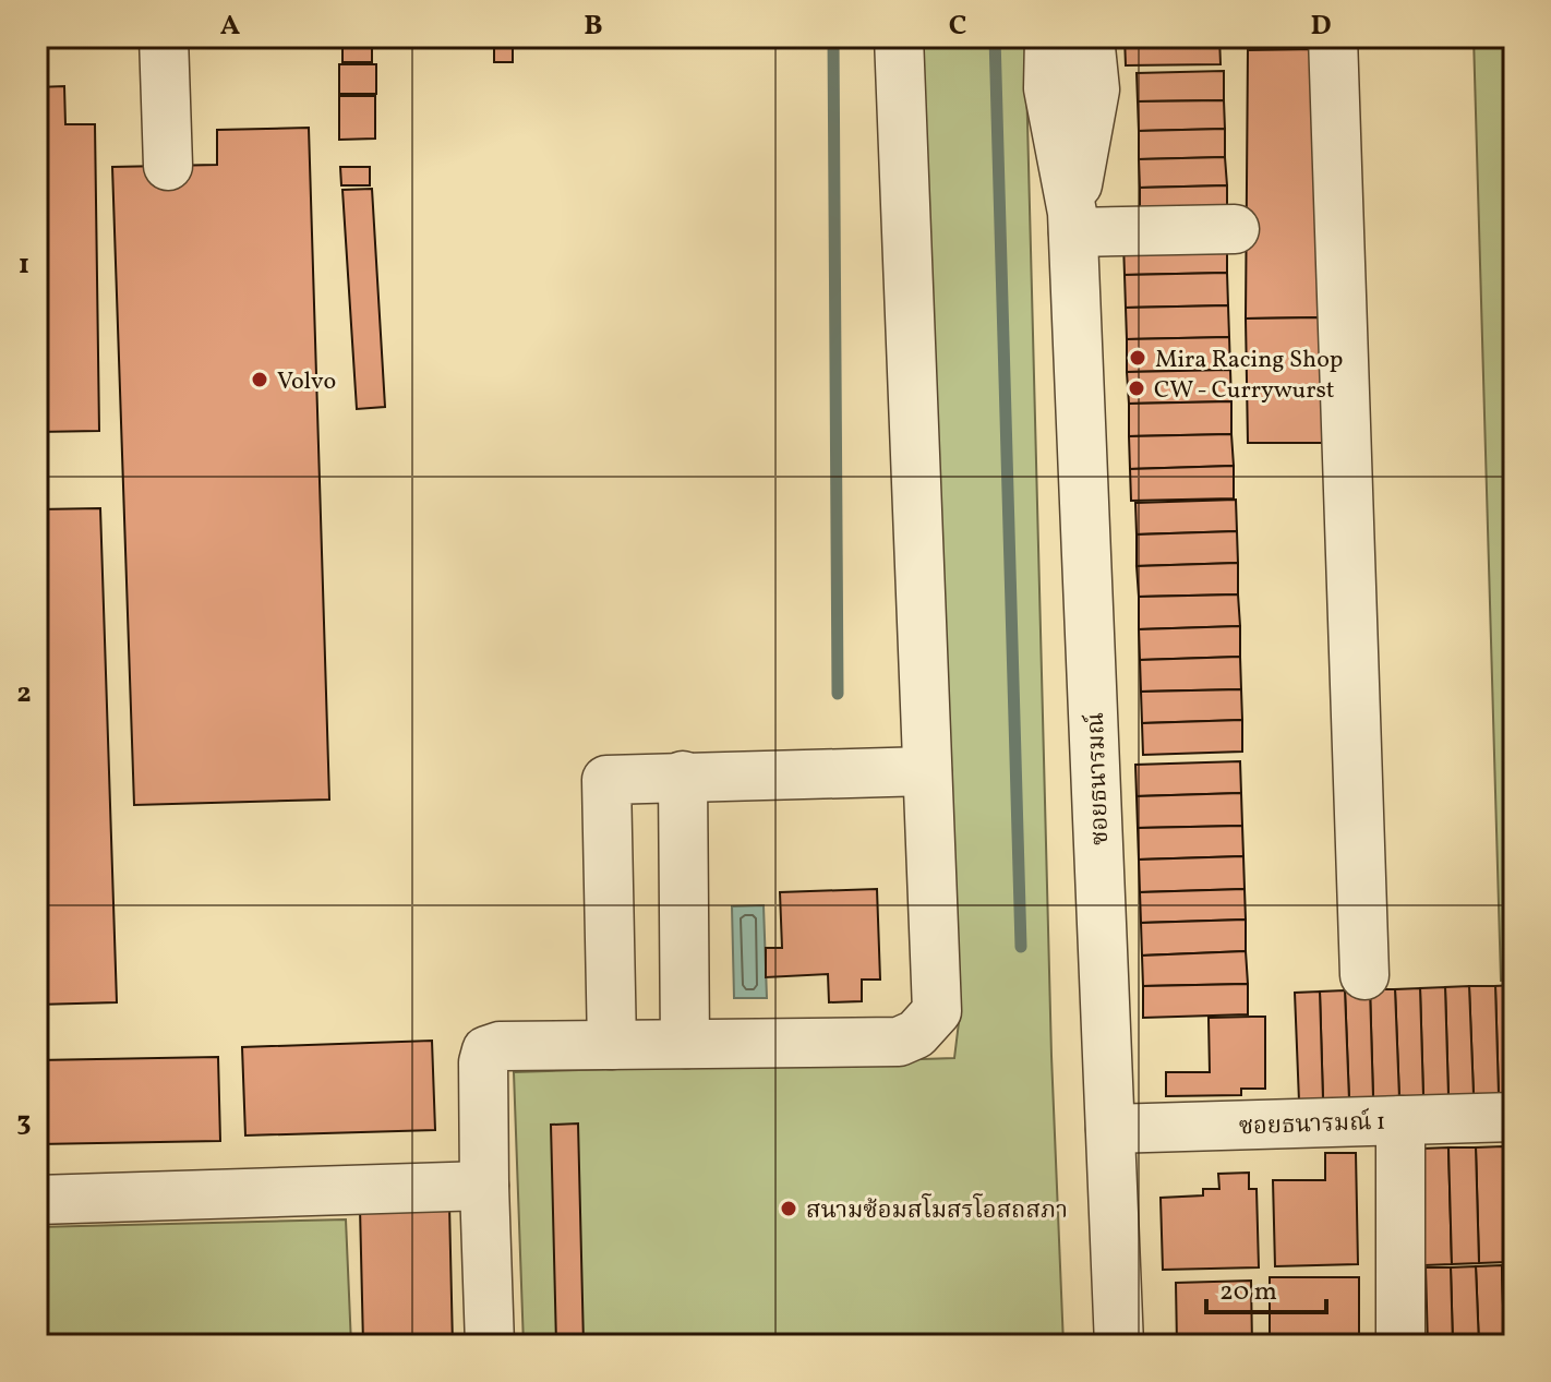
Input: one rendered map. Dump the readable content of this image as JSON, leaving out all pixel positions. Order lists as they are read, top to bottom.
{
  "streets": {
    "street": ["ซอยธนารมณ์", "ซอยธนารมณ์ 1"]
  },
  "crossings": [
    ["ซอยธนารมณ์", "ซอยธนารมณ์ 1"]
  ],
  "places": [
    "Mira Racing Shop",
    "Volvo",
    "CW - Currywurst",
    "สนามซ้อมสโมสรโอสถสภา"
  ],
  "scale_bar": "20 m",
  "grid": {
    "columns": [
      "A",
      "B",
      "C",
      "D"
    ],
    "rows": ["1", "2", "3"]
  }
}
